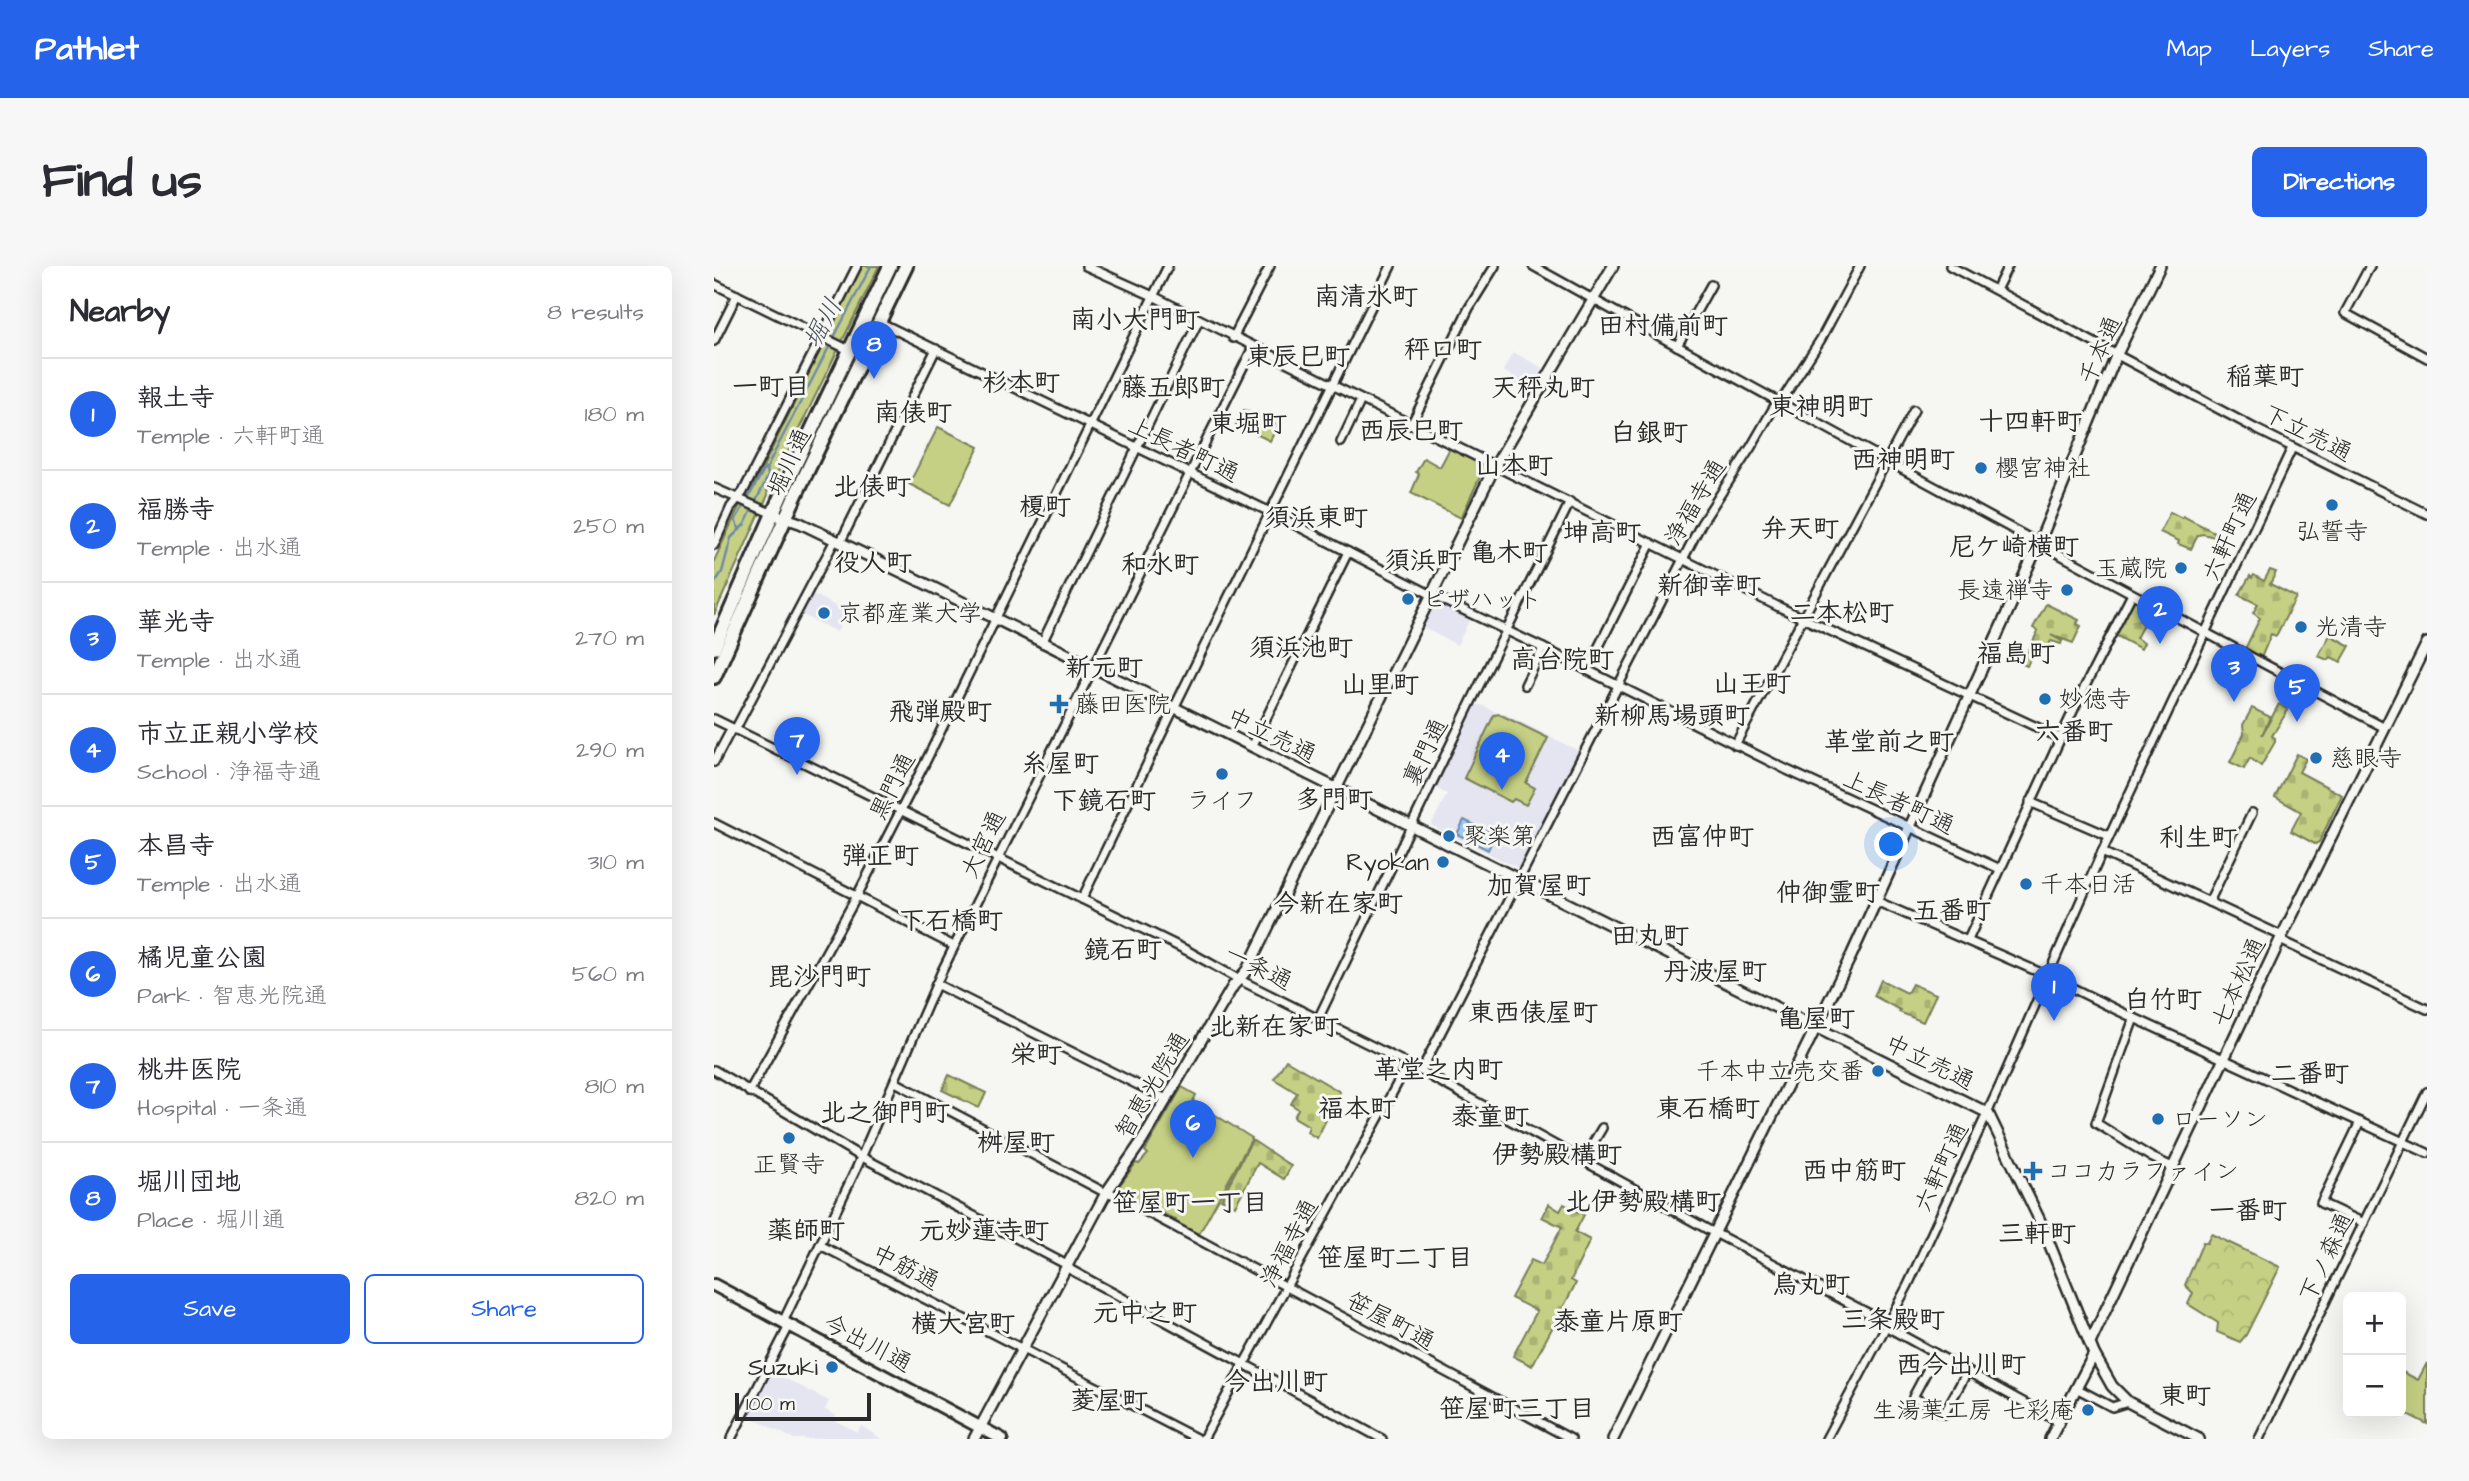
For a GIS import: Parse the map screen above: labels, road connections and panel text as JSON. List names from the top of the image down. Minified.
{"streets":{"main road":["堀川通","今出川通"],"street":["千本通","下立売通","上長者町通","浄福寺通","六軒町通","中立売通","裏門通","黒門通","大宮通","一条通","七本松通","智恵光院通","下ノ森通","中筋通","笹屋町通"]},"crossings":[["千本通","下立売通"],["千本通","上長者町通"],["千本通","中立売通"],["千本通","一条通"],["下立売通","六軒町通"],["上長者町通","堀川通"],["上長者町通","浄福寺通"],["上長者町通","裏門通"],["上長者町通","黒門通"],["上長者町通","大宮通"],["上長者町通","智恵光院通"],["堀川通","中立売通"],["浄福寺通","中立売通"],["浄福寺通","一条通"],["浄福寺通","中筋通"],["浄福寺通","笹屋町通"],["六軒町通","中立売通"],["六軒町通","一条通"],["中立売通","裏門通"],["中立売通","黒門通"],["中立売通","大宮通"],["中立売通","七本松通"],["中立売通","智恵光院通"],["裏門通","一条通"],["黒門通","一条通"],["大宮通","一条通"],["大宮通","中筋通"],["大宮通","笹屋町通"],["大宮通","今出川通"],["一条通","智恵光院通"],["智恵光院通","中筋通"],["智恵光院通","笹屋町通"],["智恵光院通","今出川通"]],"districts":["南清水町","南小大門町","田村備前町","秤口町","東辰巳町","稲葉町","杉本町","一町目","藤五郎町","天秤丸町","東神明町","南俵町","十四軒町","東堀町","西辰巳町","白銀町","西神明町","山本町","北俵町","榎町","須浜東町","弁天町","坤高町","尼ケ崎横町","亀木町","須浜町","役人町","和水町","新御幸町","二本松町","須浜池町","福島町","高台院町","新元町","山王町","山里町","飛弾殿町","新柳馬場頭町","六番町","革堂前之町","糸屋町","多門町","下鏡石町","西富仲町","利生町","弾正町","加賀屋町","仲御霊町","今新在家町","五番町","下石橋町","田丸町","鏡石町","丹波屋町","毘沙門町","白竹町","東西俵屋町","亀屋町","北新在家町","栄町","革堂之内町","二番町","福本町","東石橋町","北之御門町","泰童町","桝屋町","伊勢殿構町","西中筋町","北伊勢殿構町","笹屋町一丁目","一番町","薬師町","元妙蓮寺町","三軒町","笹屋町二丁目","烏丸町","元中之町","三条殿町","泰童片原町","横大宮町","西今出川町","今出川町","東町","菱屋町","笹屋町三丁目"],"water":["堀川"],"places":{"other":["櫻宮神社","弘誓寺","玉蔵院","長遠禅寺","ピザハット","京都産業大学","光清寺","妙徳寺","慈眼寺","ライフ","聚楽第","Ryokan","千本日活","千本中立売交番","ローソン","正賢寺","Suzuki","生湯葉工房 七彩庵"],"health":["藤田医院","ココカラファイン"]},"scale_bar":"100 m","page":{"header":"Pathlet","nav":["Map","Layers","Share"],"buttons":["Directions",["Save","Share"]],"title":"Find us","heading":["Nearby","8 results"],"pins":["8","2","3","5","7","4","1","6"],"list":[{"mark":"1","name":"報土寺","note":"Temple · 六軒町通","value":"180 m"},{"mark":"2","name":"福勝寺","note":"Temple · 出水通","value":"250 m"},{"mark":"3","name":"華光寺","note":"Temple · 出水通","value":"270 m"},{"mark":"4","name":"市立正親小学校","note":"School · 浄福寺通","value":"290 m"},{"mark":"5","name":"本昌寺","note":"Temple · 出水通","value":"310 m"},{"mark":"6","name":"橘児童公園","note":"Park · 智恵光院通","value":"560 m"},{"mark":"7","name":"桃井医院","note":"Hospital · 一条通","value":"810 m"},{"mark":"8","name":"堀川団地","note":"Place · 堀川通","value":"820 m"}],"map_buttons":["+","−"],"scale":"100 m"}}
